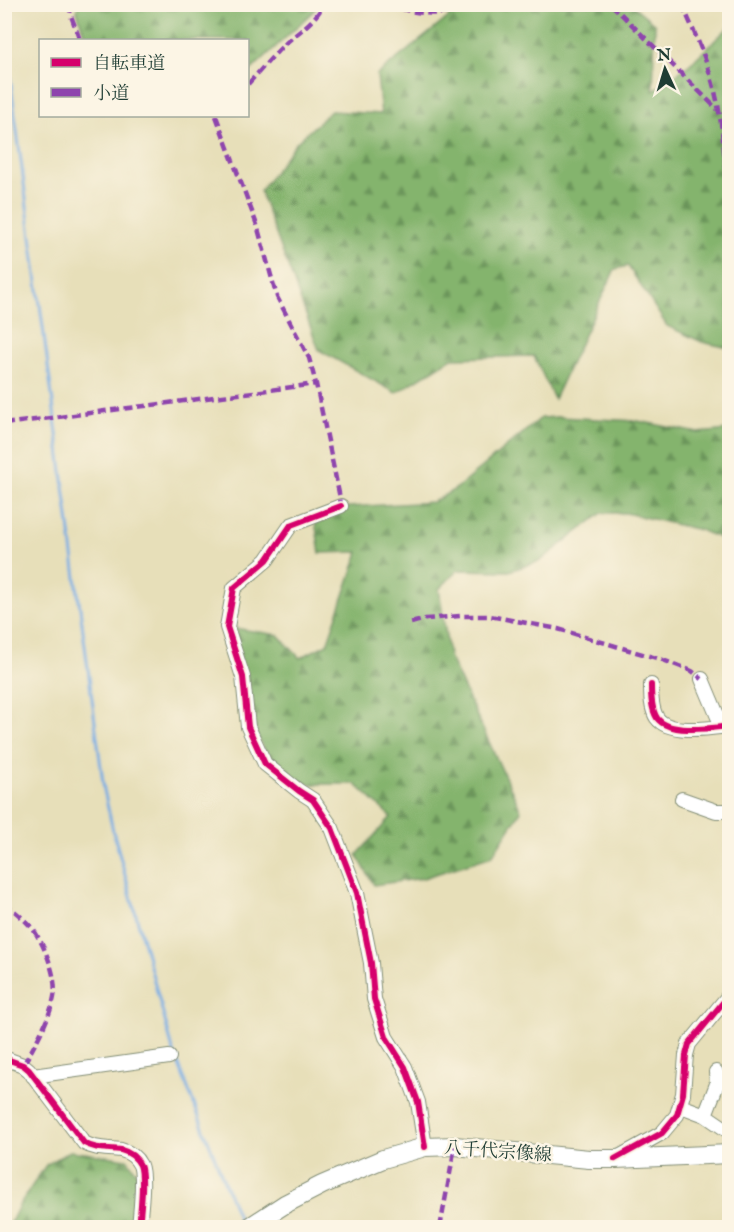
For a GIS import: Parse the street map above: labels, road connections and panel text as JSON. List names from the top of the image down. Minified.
{"streets":{"main road":["八千代宗像線"]},"legend":["自転車道","小道"],"north":"top"}
